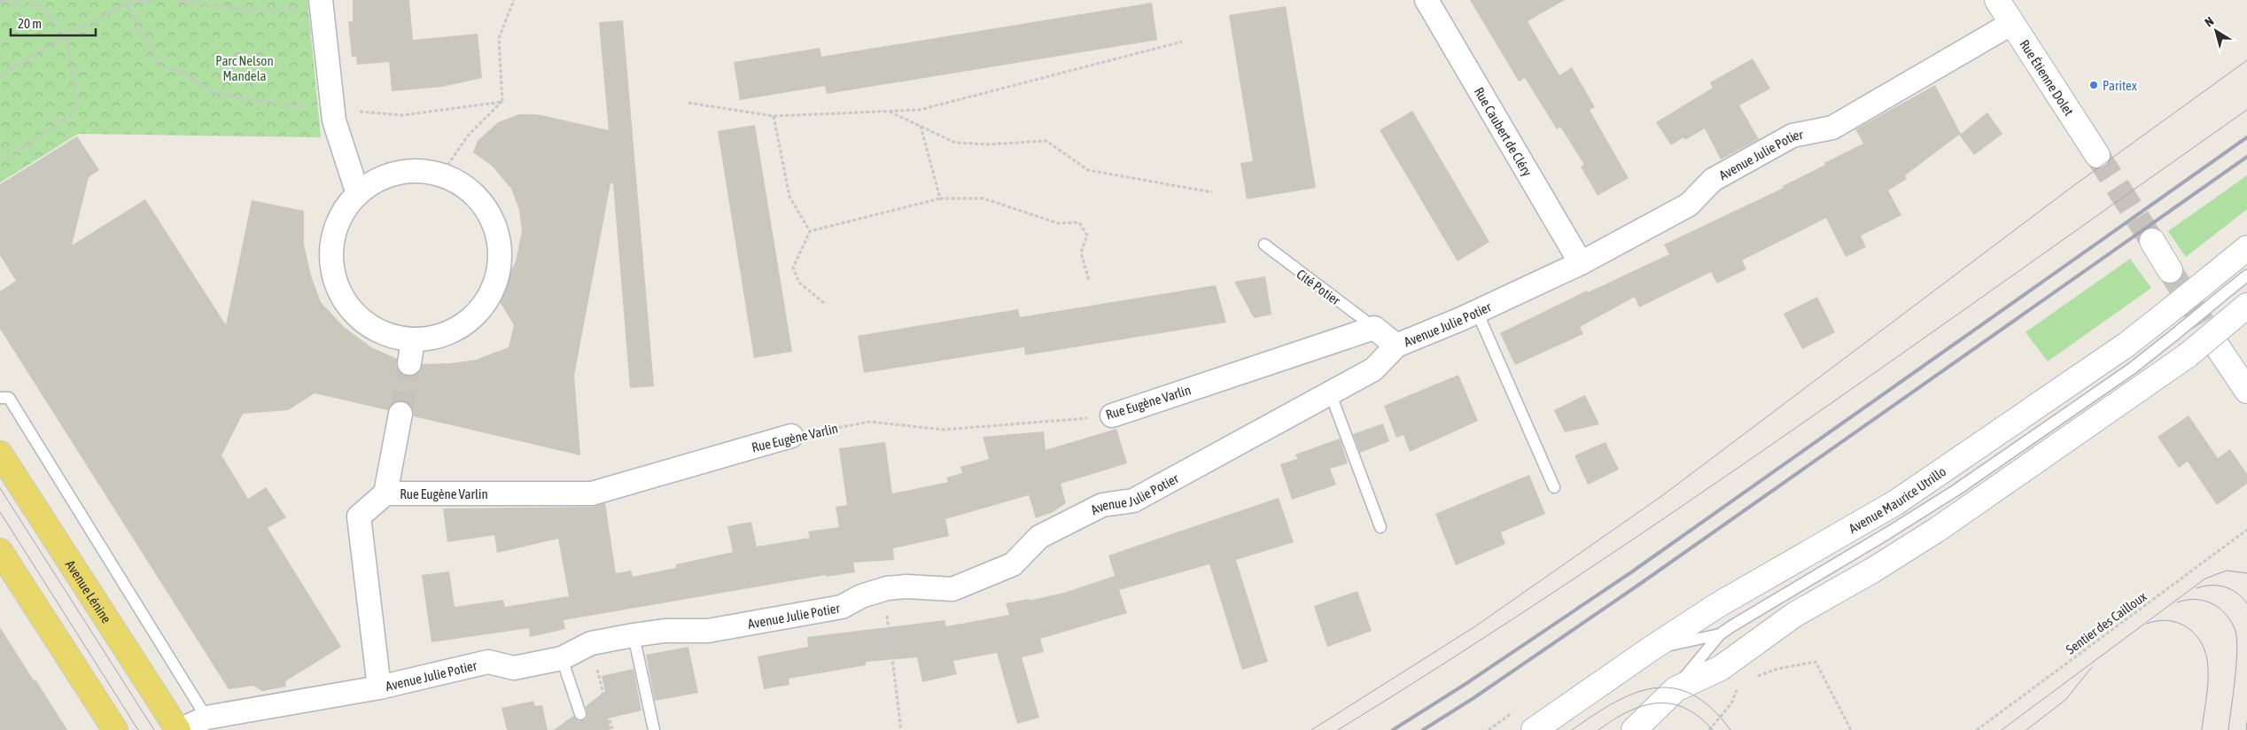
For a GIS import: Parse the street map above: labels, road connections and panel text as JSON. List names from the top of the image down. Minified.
{"streets":{"main road":["Avenue Lénine"],"street":["Rue Étienne Dolet","Rue Caubert de Cléry","Avenue Julie Potier","Rue Eugène Varlin","Avenue Maurice Utrillo"],"lane":["Cité Potier"],"path":["Sentier des Cailloux"]},"crossings":[["Rue Étienne Dolet","Avenue Julie Potier"],["Rue Caubert de Cléry","Avenue Julie Potier"],["Avenue Julie Potier","Rue Eugène Varlin"],["Avenue Julie Potier","Avenue Lénine"],["Cité Potier","Rue Eugène Varlin"]],"parks":["Parc Nelson Mandela"],"places":["Paritex"],"scale_bar":"20 m","north":"top left"}
